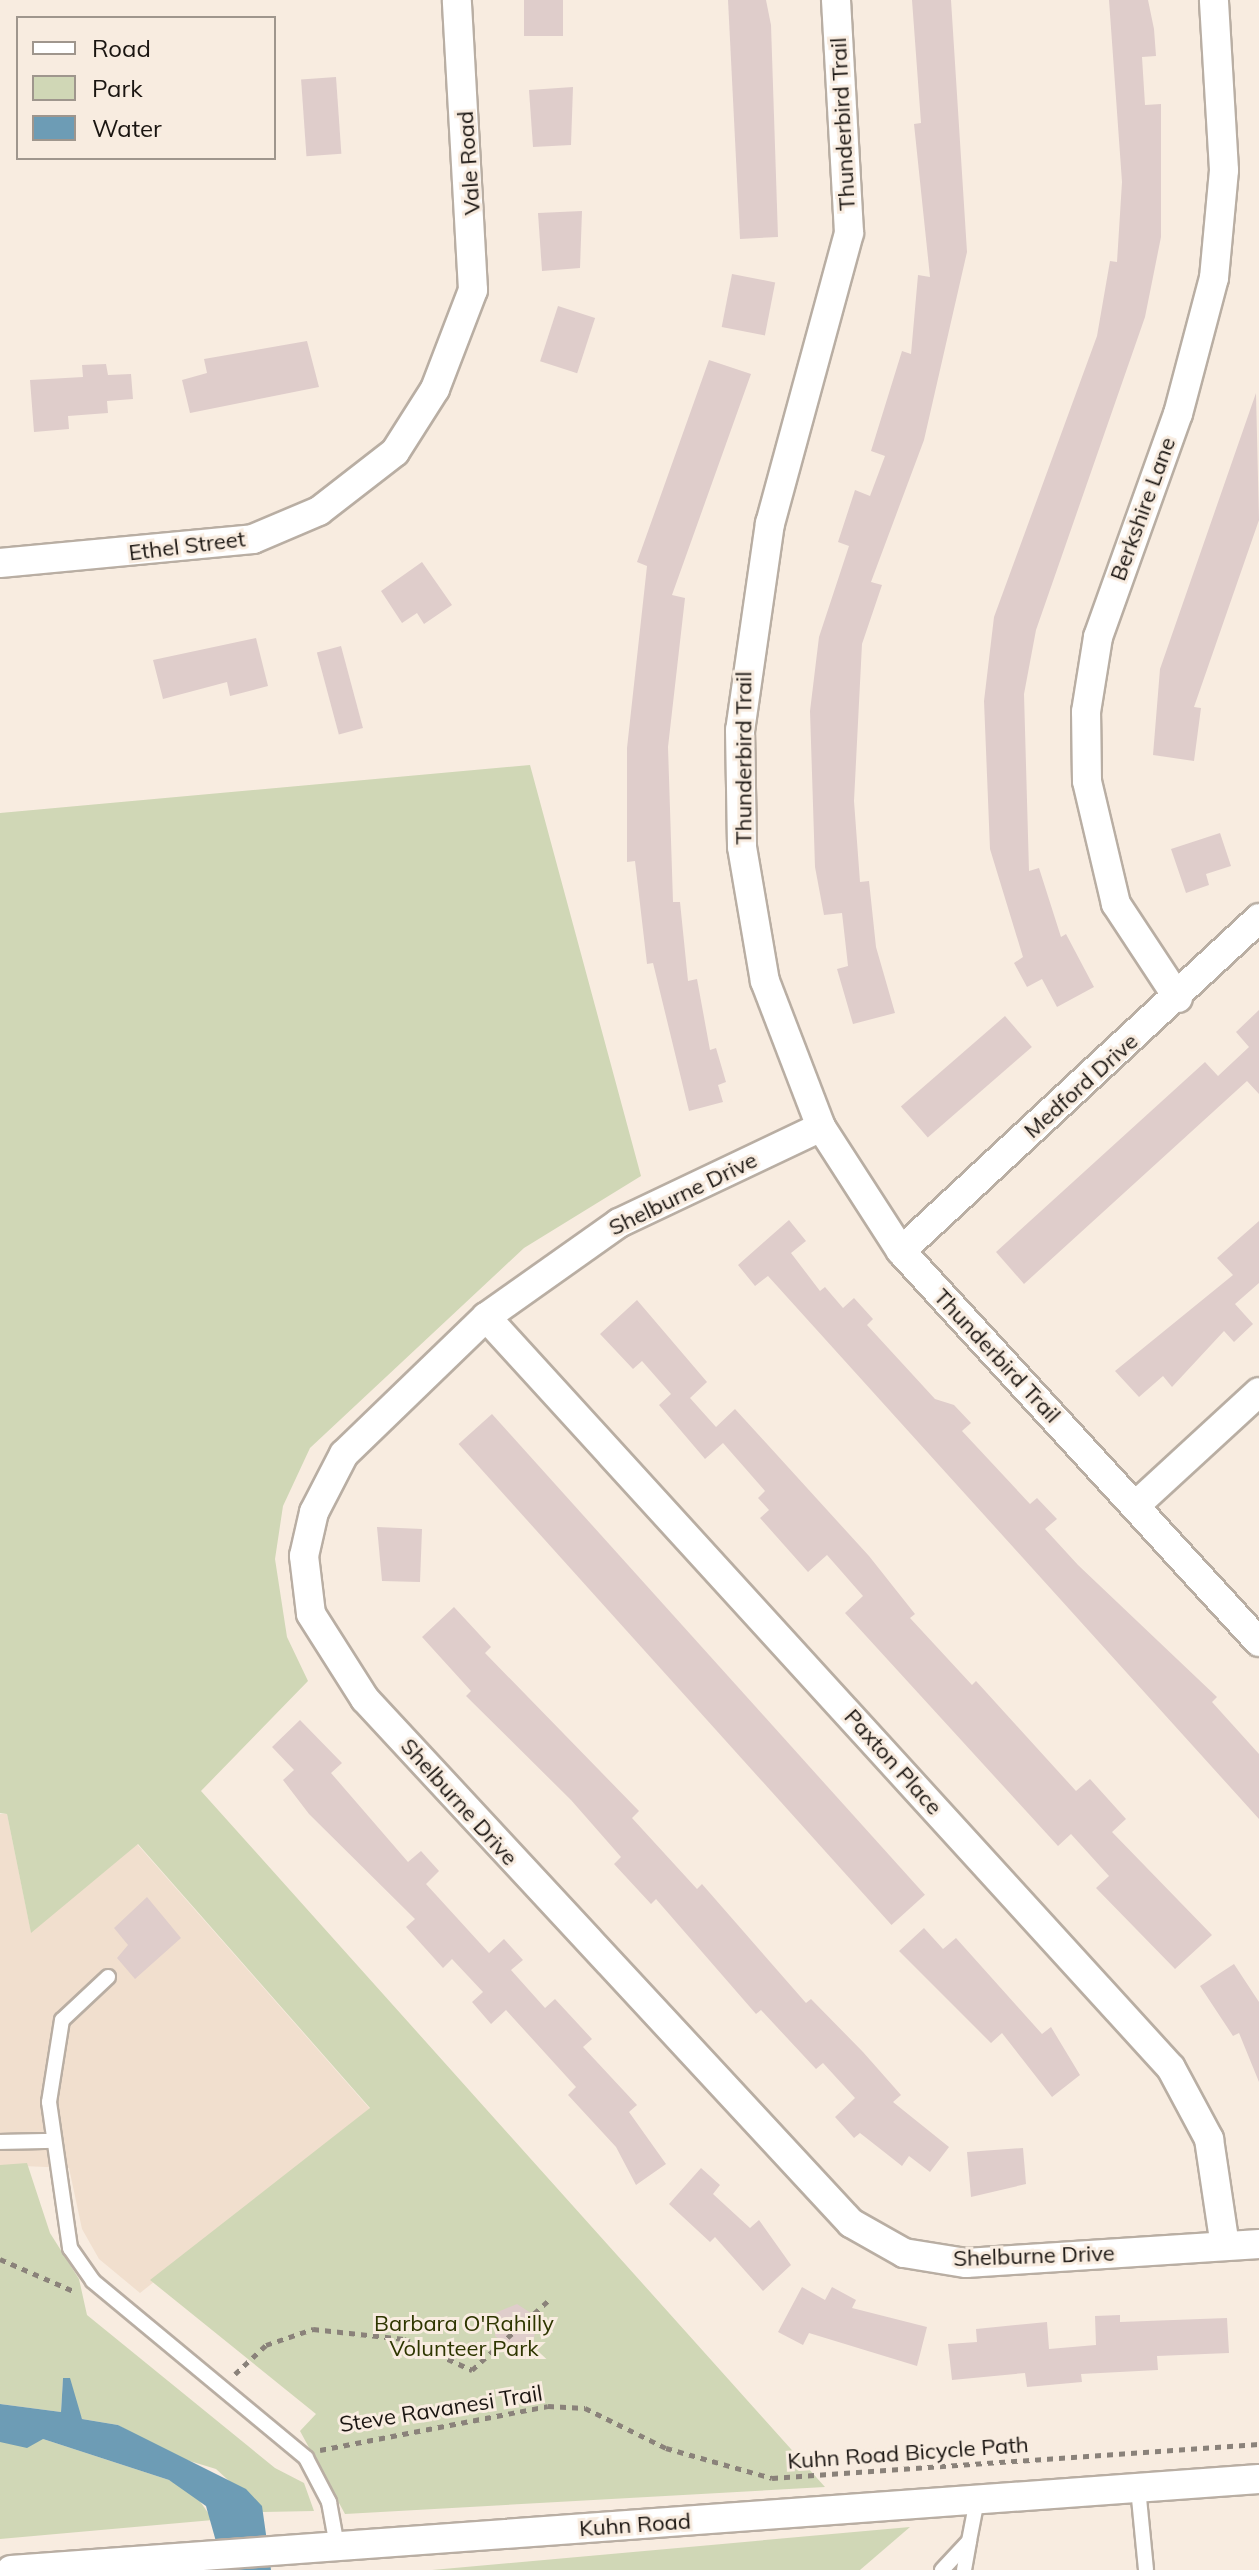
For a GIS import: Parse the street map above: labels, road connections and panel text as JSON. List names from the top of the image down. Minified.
{"streets":{"street":["Thunderbird Trail","Vale Road","Berkshire Lane","Ethel Street","Medford Drive","Shelburne Drive","Paxton Place","Kuhn Road"],"path":["Steve Ravanesi Trail","Kuhn Road Bicycle Path"]},"crossings":[["Thunderbird Trail","Medford Drive"],["Thunderbird Trail","Shelburne Drive"],["Vale Road","Ethel Street"],["Berkshire Lane","Medford Drive"],["Shelburne Drive","Paxton Place"],["Steve Ravanesi Trail","Kuhn Road Bicycle Path"]],"parks":["Barbara O'Rahilly Volunteer Park"],"legend":["Road","Park","Water"]}
